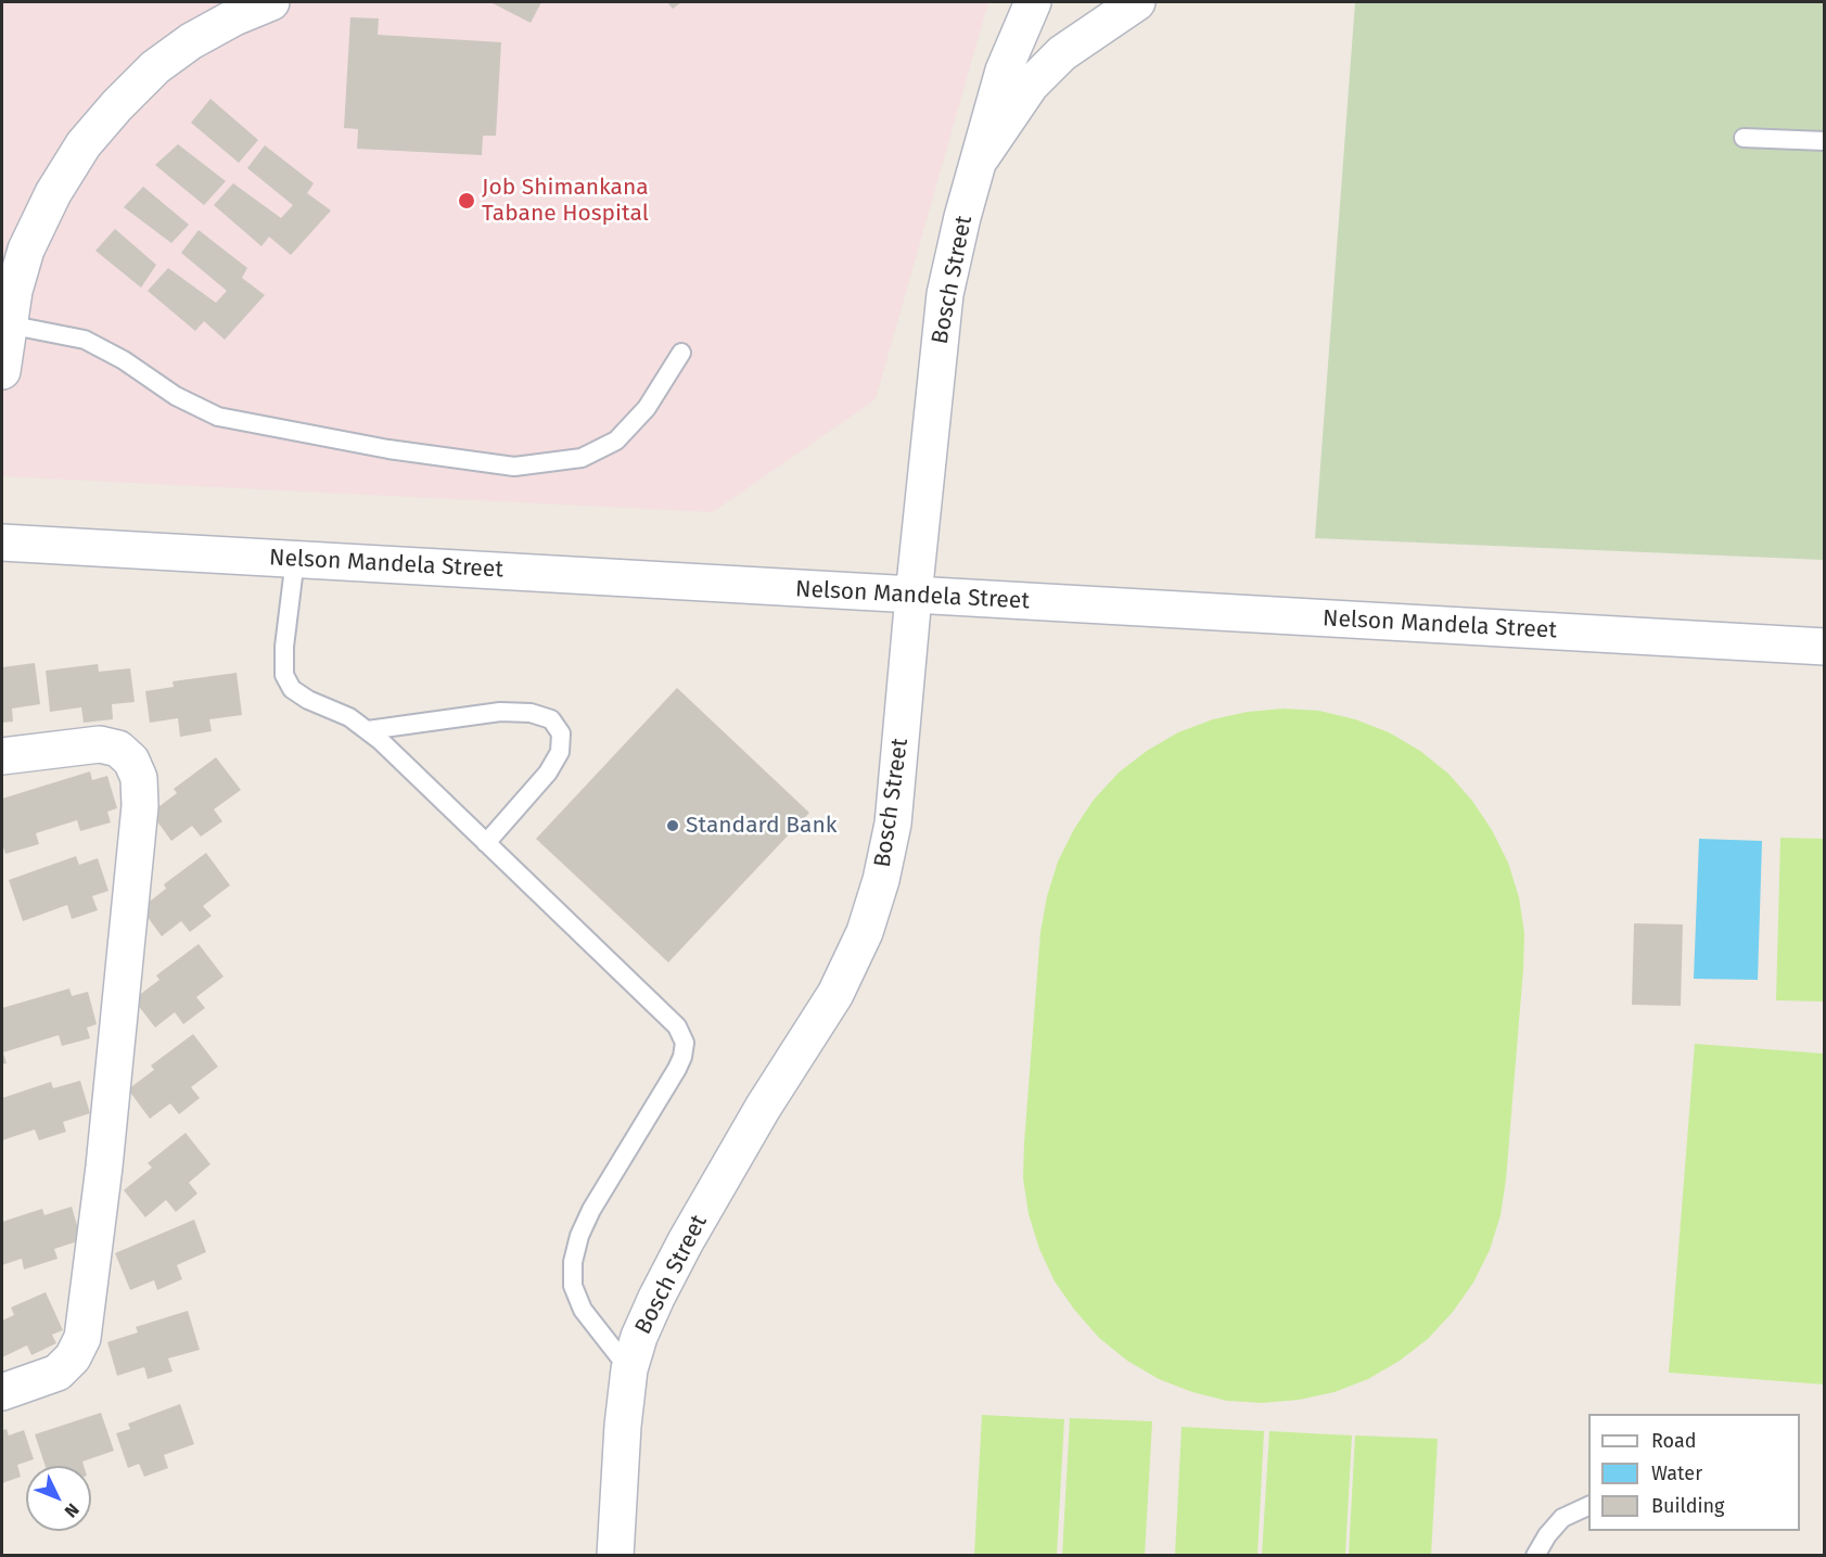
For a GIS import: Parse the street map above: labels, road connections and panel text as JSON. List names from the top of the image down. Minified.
{"streets":{"street":["Bosch Street","Nelson Mandela Street"]},"crossings":[["Bosch Street","Nelson Mandela Street"]],"places":["Job Shimankana Tabane Hospital","Standard Bank"],"legend":["Road","Water","Building"],"north":"bottom right"}
